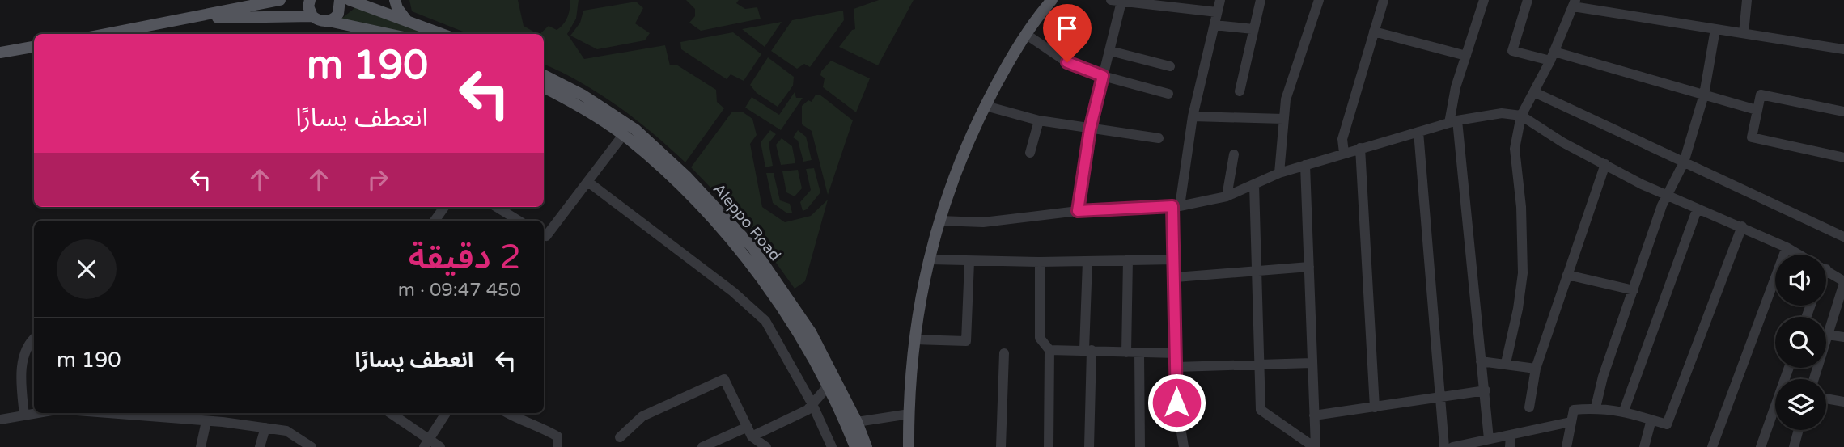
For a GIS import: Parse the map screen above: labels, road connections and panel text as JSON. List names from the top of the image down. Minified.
{"streets":{"main road":["Aleppo Road"]},"page":{"turn":["190 m","انعطف يسارًا"],"heading":["2 دقيقة","450 m · 09:47"],"list":[{"name":"انعطف يسارًا","value":"190 m"}]}}
